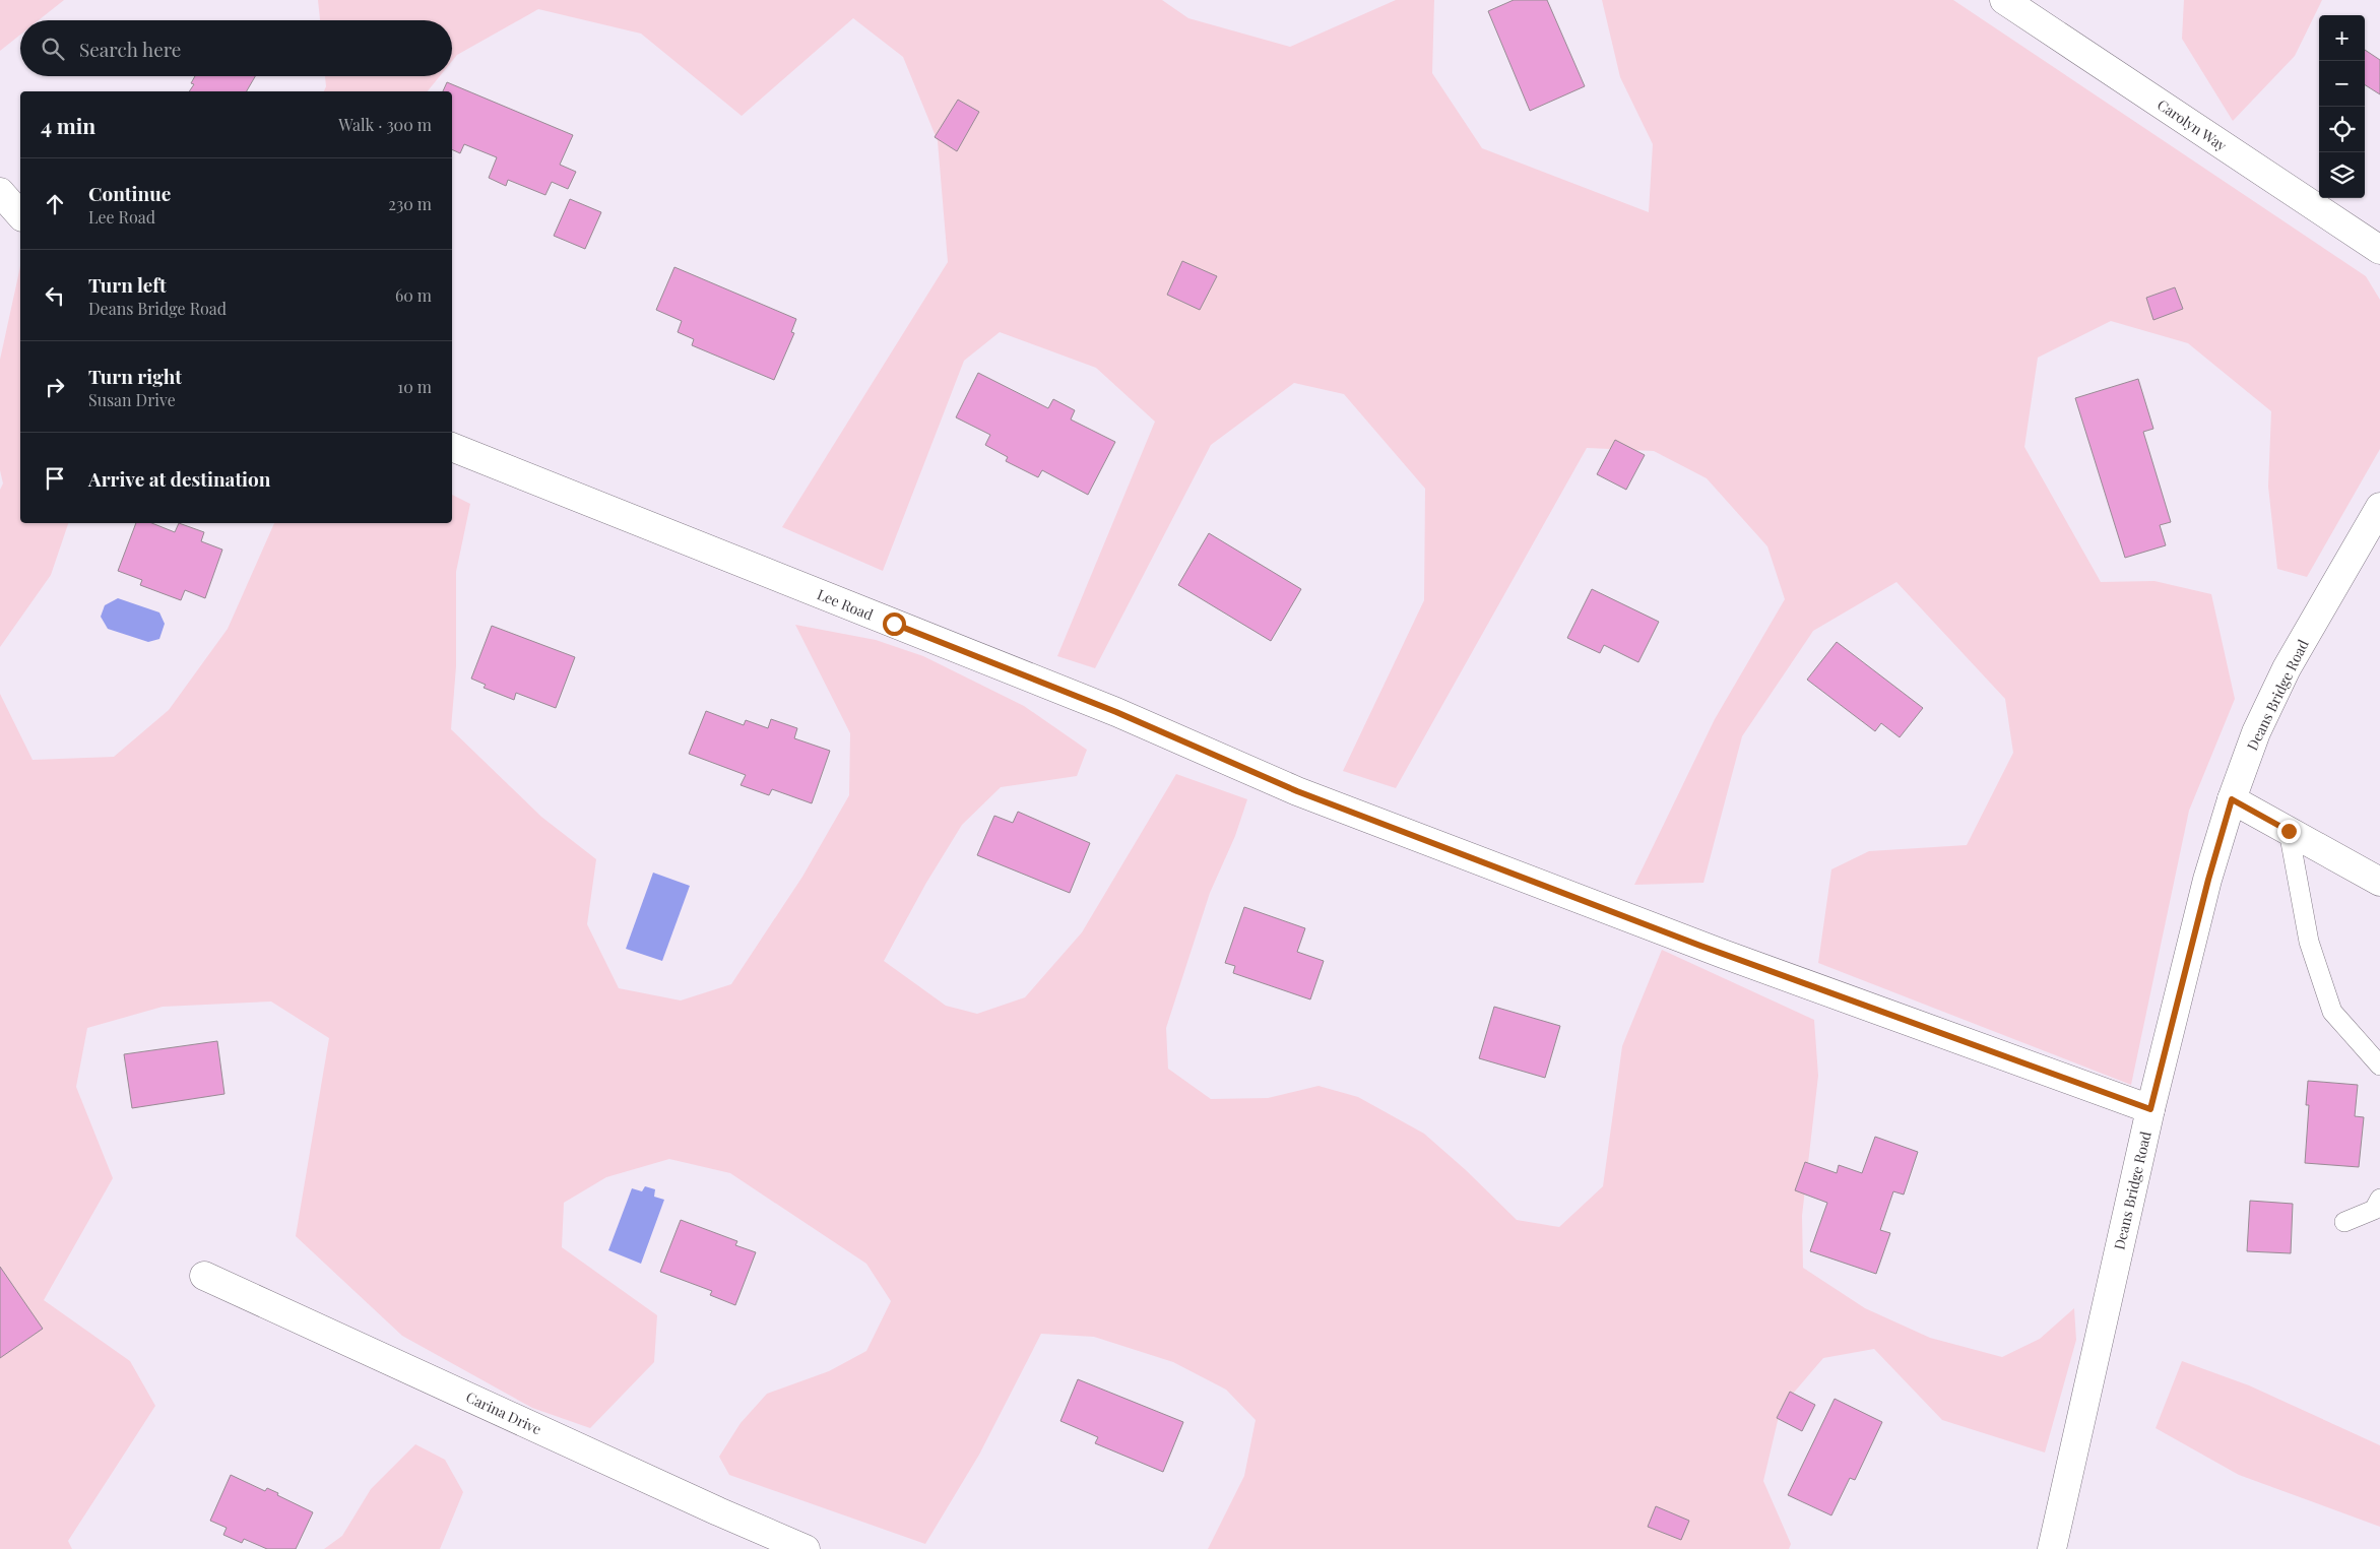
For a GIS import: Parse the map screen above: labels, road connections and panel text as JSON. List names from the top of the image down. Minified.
{"streets":{"street":["Carolyn Way","Lee Road","Deans Bridge Road","Carina Drive"]},"crossings":[["Lee Road","Deans Bridge Road"]],"page":{"map_buttons":["+","−"],"search":"Search here","heading":["4 min","Walk · 300 m"],"list":[["Continue","Lee Road","230 m"],["Turn left","Deans Bridge Road","60 m"],["Turn right","Susan Drive","10 m"],"Arrive at destination"]}}
